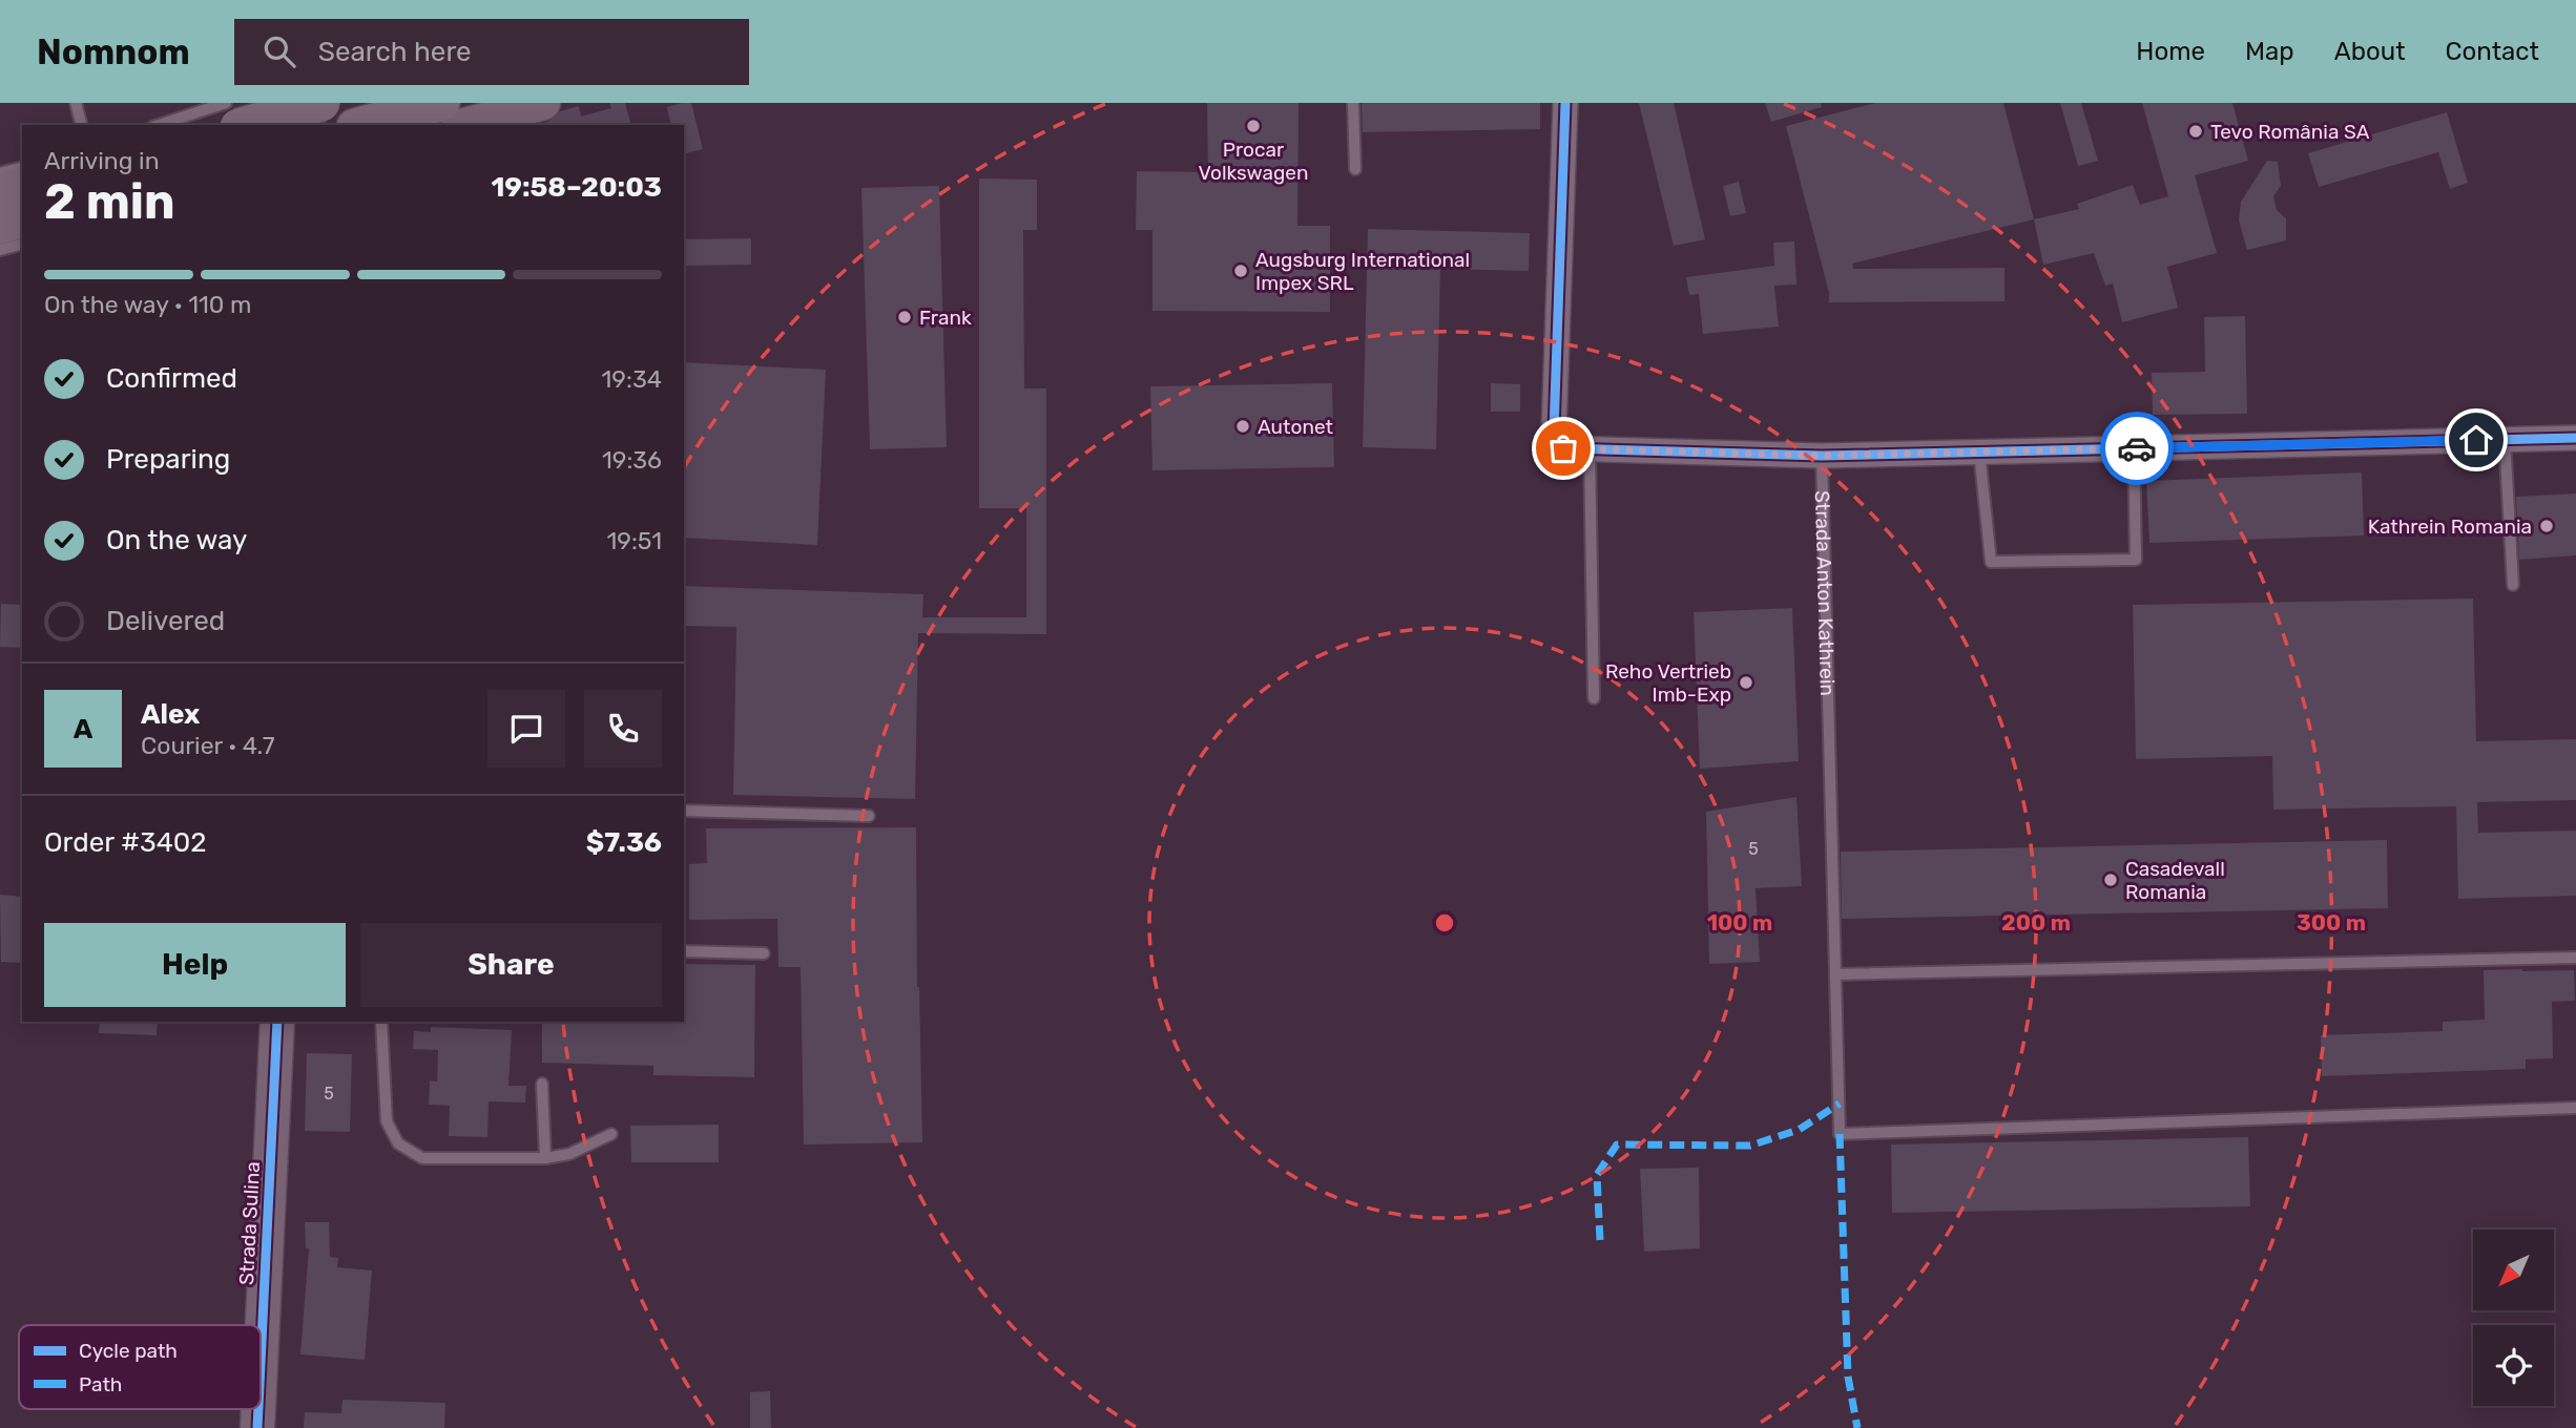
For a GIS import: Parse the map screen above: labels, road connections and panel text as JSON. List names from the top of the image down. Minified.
{"streets":{"street":["Strada Sulina"],"lane":["Strada Anton Kathrein"]},"places":["Procar Volkswagen","Tevo România SA","Augsburg International Impex SRL","Frank","Autonet","Kathrein Romania","Reho Vertrieb Imb-Exp","Casadevall Romania"],"house_numbers":["5","5"],"legend":["Cycle path","Path"],"north":"bottom left","page":{"header":"Nomnom","search":"Search here","nav":["Home","Map","About","Contact"],"heading":["2 min","Arriving in","19:58–20:03"],"panel":["Alex","Courier · 4.7","Order #3402","$7.36"],"bar":"On the way · 110 m","list":[["Confirmed","19:34"],["Preparing","19:36"],["On the way","19:51"],"Delivered"],"round":"A","buttons":["Help","Share"]},"rings":["100 m","200 m","300 m"]}
